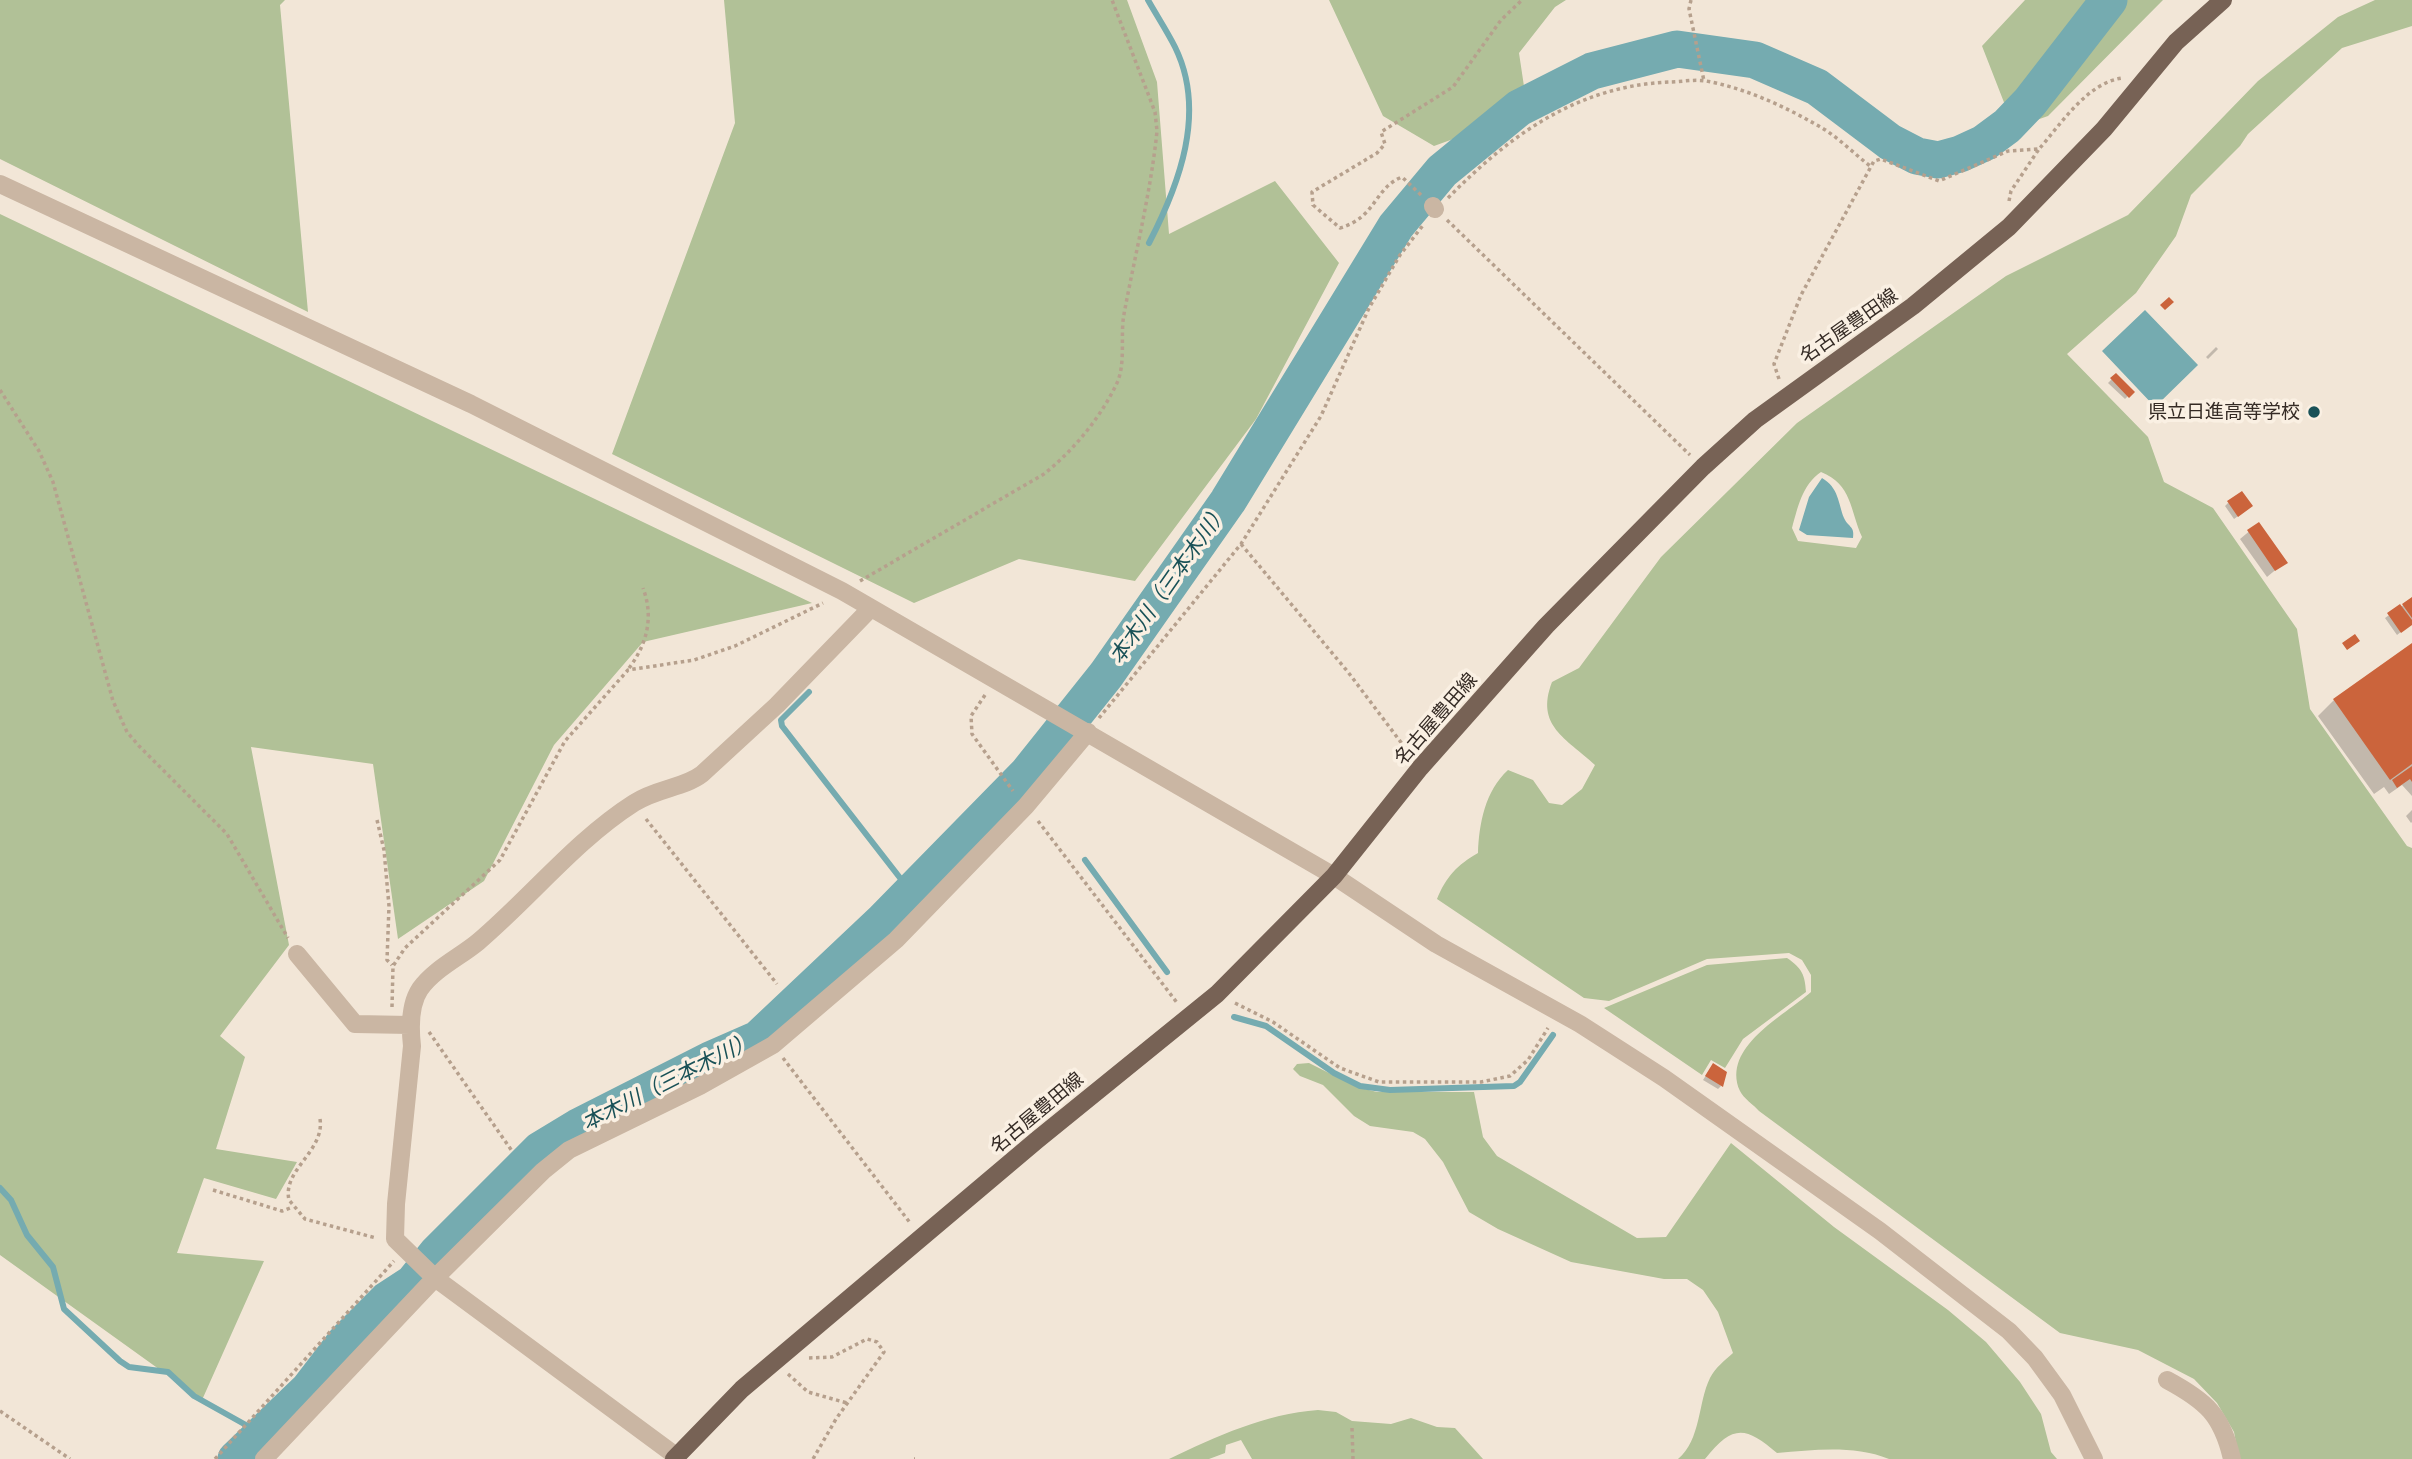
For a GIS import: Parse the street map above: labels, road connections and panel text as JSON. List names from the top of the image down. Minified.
{"streets":{"main road":["名古屋豊田線"]},"water":["本木川（三本木川）"],"places":["県立日進高等学校"]}
